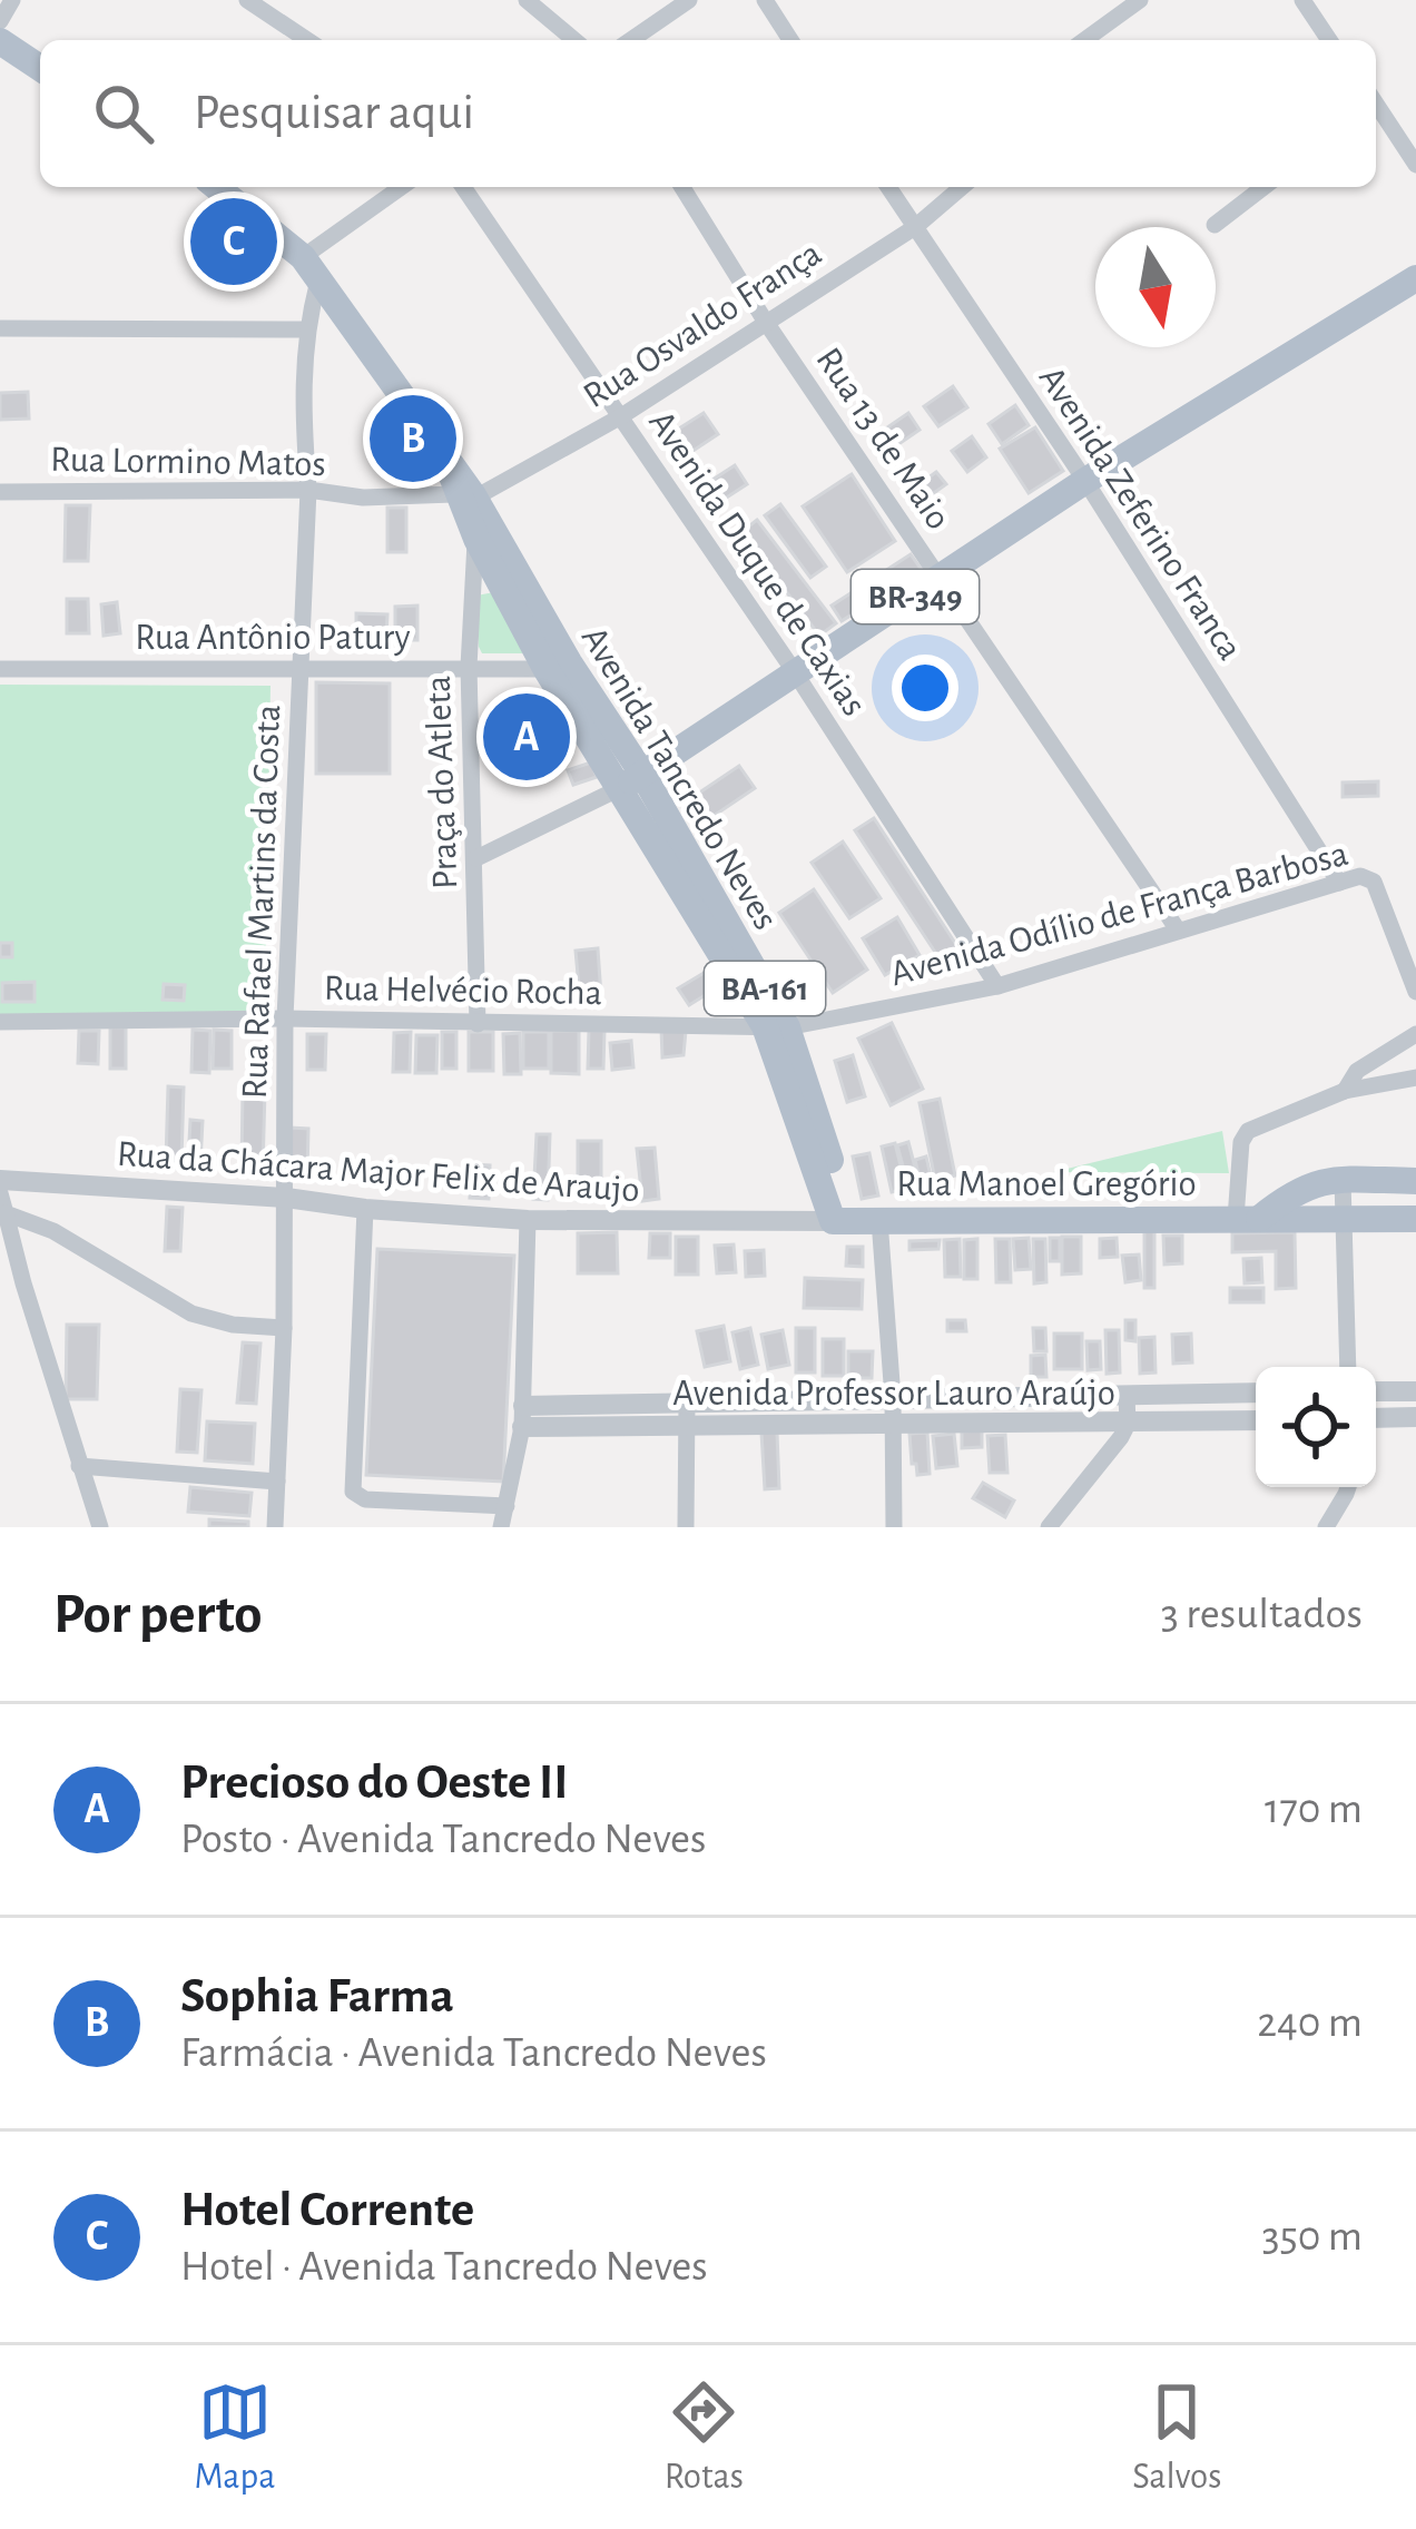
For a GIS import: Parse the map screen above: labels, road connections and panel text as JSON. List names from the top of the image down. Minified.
{"streets":{"main road":["BR-349","Avenida Tancredo Neves","BA-161","Rua Manoel Gregório"],"street":["Rua Osvaldo França","Rua 13 de Maio","Rua Lormino Matos","Avenida Zeferino Franca","Avenida Duque de Caxias","Rua Antônio Patury","Praça do Atleta","Rua Rafael Martins da Costa","Avenida Odílio de França Barbosa","Rua Helvécio Rocha","Rua da Chácara Major Felix de Araujo","Avenida Professor Lauro Araújo"]},"crossings":[["Rua Osvaldo França","Rua 13 de Maio"],["Rua Osvaldo França","Rua Lormino Matos"],["Rua Osvaldo França","Avenida Zeferino Franca"],["Rua Osvaldo França","Avenida Duque de Caxias"],["Rua Osvaldo França","Avenida Tancredo Neves"],["Rua 13 de Maio","BR-349"],["Rua 13 de Maio","Avenida Odílio de França Barbosa"],["Rua Lormino Matos","Avenida Tancredo Neves"],["Rua Lormino Matos","Rua Rafael Martins da Costa"],["Avenida Zeferino Franca","BR-349"],["Avenida Zeferino Franca","Avenida Odílio de França Barbosa"],["Avenida Duque de Caxias","BR-349"],["Avenida Duque de Caxias","Avenida Odílio de França Barbosa"],["BR-349","Avenida Tancredo Neves"],["Rua Antônio Patury","Avenida Tancredo Neves"],["Rua Antônio Patury","Praça do Atleta"],["Rua Antônio Patury","Rua Rafael Martins da Costa"],["Avenida Tancredo Neves","Praça do Atleta"],["Avenida Tancredo Neves","Rua Rafael Martins da Costa"],["Avenida Tancredo Neves","Avenida Odílio de França Barbosa"],["Avenida Tancredo Neves","Rua Helvécio Rocha"],["Avenida Tancredo Neves","Rua da Chácara Major Felix de Araujo"],["Avenida Tancredo Neves","Rua Manoel Gregório"],["Praça do Atleta","Rua Helvécio Rocha"],["Rua Rafael Martins da Costa","Rua Helvécio Rocha"],["Rua Rafael Martins da Costa","Rua da Chácara Major Felix de Araujo"],["Avenida Odílio de França Barbosa","Rua Helvécio Rocha"],["Rua da Chácara Major Felix de Araujo","Rua Manoel Gregório"]],"north":"bottom","page":{"search":"Pesquisar aqui","pins":["C","B","A"],"heading":["Por perto","3 resultados"],"list":[{"mark":"A","name":"Precioso do Oeste II","note":"Posto · Avenida Tancredo Neves","value":"170 m"},{"mark":"B","name":"Sophia Farma","note":"Farmácia · Avenida Tancredo Neves","value":"240 m"},{"mark":"C","name":"Hotel Corrente","note":"Hotel · Avenida Tancredo Neves","value":"350 m"}],"nav":["Mapa","Rotas","Salvos"]}}
